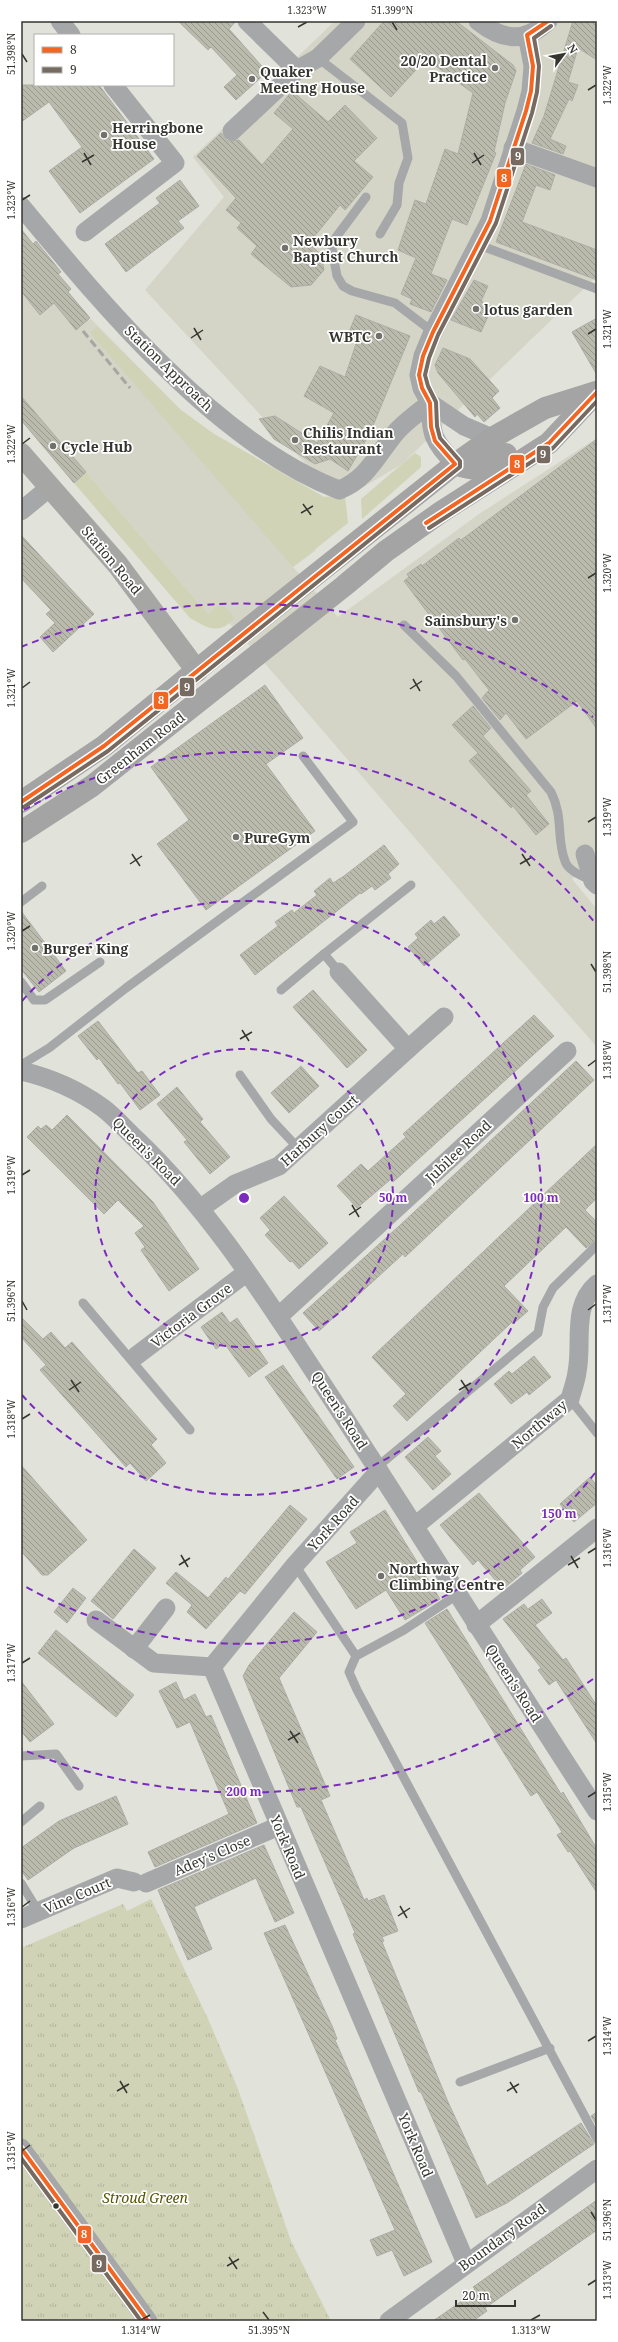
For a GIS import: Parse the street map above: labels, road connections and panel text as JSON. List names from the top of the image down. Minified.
{"streets":{"highway":["Greenham Road"],"street":["Station Approach","Station Road","Harbury Court","Queen's Road","Jubilee Road","Victoria Grove","Northway","York Road","Adey's Close","Vine Court","Boundary Road"]},"crossings":[["Station Road","Greenham Road"],["Harbury Court","Queen's Road"],["Queen's Road","Jubilee Road"],["Queen's Road","Victoria Grove"],["Queen's Road","Northway"],["Queen's Road","York Road"],["York Road","Adey's Close"],["York Road","Boundary Road"],["Adey's Close","Vine Court"]],"parks":["Stroud Green"],"places":["20/20 Dental Practice","Quaker Meeting House","Herringbone House","Newbury Baptist Church","lotus garden","WBTC","Chilis Indian Restaurant","Cycle Hub","Sainsbury's","PureGym","Burger King","Northway Climbing Centre"],"lines":["transit line 8","transit line 9"],"legend":["8","9"],"scale_bar":"20 m","north":"top right","coordinates":["1.323°W","51.399°N","51.398°N","1.322°W","1.321°W","1.320°W","1.319°W","1.318°W","51.396°N","1.317°W","1.316°W","1.315°W","1.314°W","1.313°W","51.395°N"],"rings":["50 m","100 m","150 m","200 m"]}
